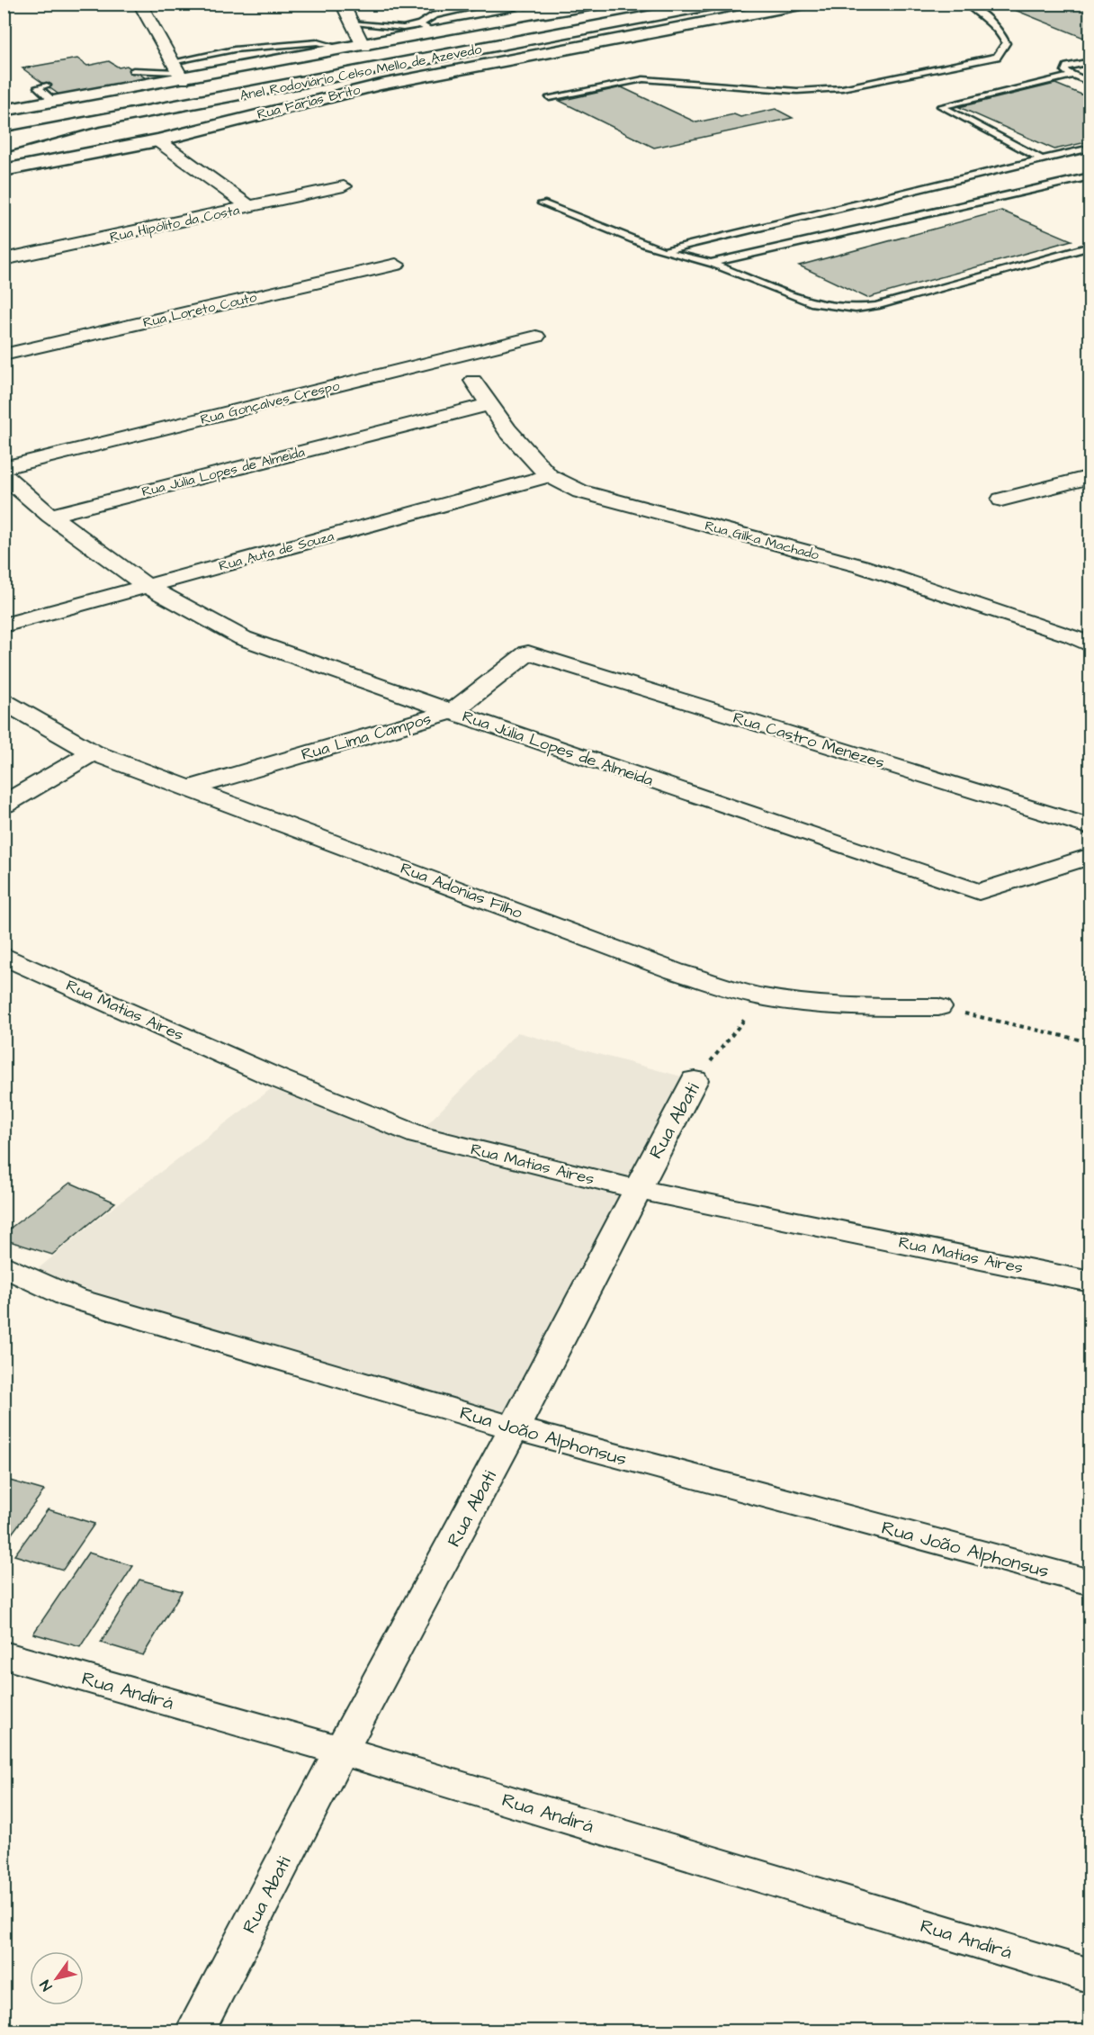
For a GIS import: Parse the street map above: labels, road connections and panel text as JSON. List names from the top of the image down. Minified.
{"streets":{"main road":["Anel Rodoviário Celso Mello de Azevedo","Rua Farias Brito"],"street":["Rua Hipólito da Costa","Rua Loreto Couto","Rua Gonçalves Crespo","Rua Júlia Lopes de Almeida","Rua Gilka Machado","Rua Auta de Souza","Rua Lima Campos","Rua Castro Menezes","Rua Adonias Filho","Rua Matias Aires","Rua Abati","Rua João Alphonsus","Rua Andirá"]},"crossings":[["Rua Júlia Lopes de Almeida","Rua Gilka Machado"],["Rua Júlia Lopes de Almeida","Rua Auta de Souza"],["Rua Júlia Lopes de Almeida","Rua Lima Campos"],["Rua Gilka Machado","Rua Auta de Souza"],["Rua Lima Campos","Rua Castro Menezes"],["Rua Lima Campos","Rua Adonias Filho"],["Rua Adonias Filho","Rua Abati"],["Rua Matias Aires","Rua Abati"],["Rua Abati","Rua João Alphonsus"],["Rua Abati","Rua Andirá"]],"north":"bottom left"}
